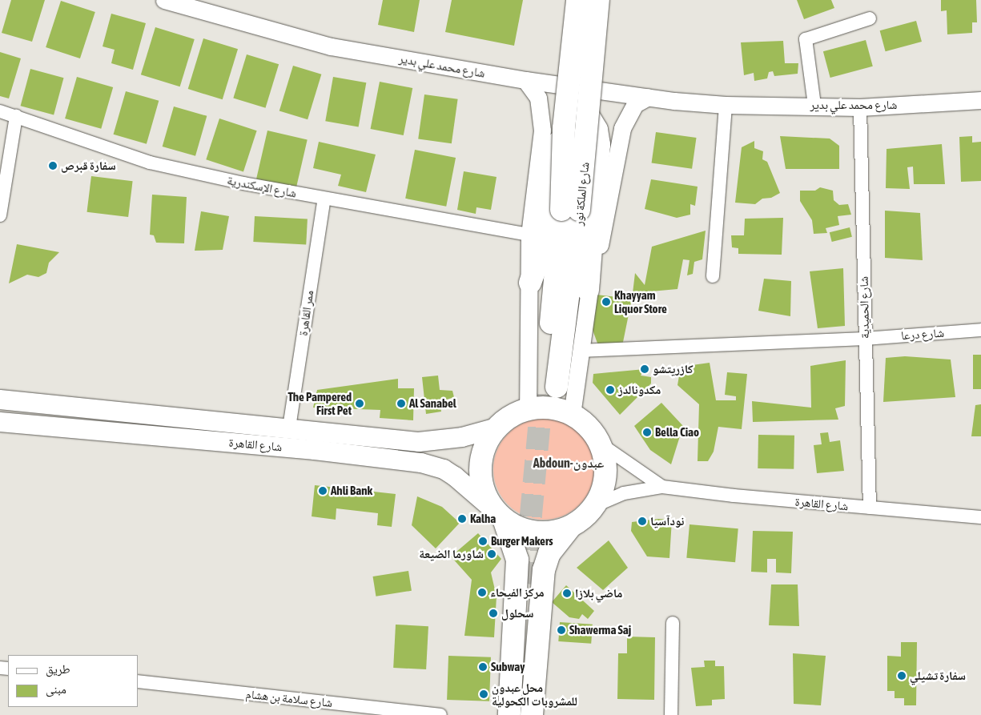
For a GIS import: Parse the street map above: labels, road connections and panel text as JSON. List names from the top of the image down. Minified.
{"streets":{"highway":["شارع الملكة نور"],"main road":["شارع القاهرة"],"street":["شارع محمد علي بدير","شارع الإسكندرية","شارع الحميدية","ممر القاهرة","شارع درعا","شارع سلامة بن هشام"]},"crossings":[["شارع محمد علي بدير","شارع الملكة نور"],["شارع محمد علي بدير","شارع الحميدية"],["شارع الإسكندرية","ممر القاهرة"],["شارع الملكة نور","شارع درعا"],["شارع الملكة نور","شارع القاهرة"],["شارع الحميدية","شارع درعا"],["شارع الحميدية","شارع القاهرة"],["ممر القاهرة","شارع القاهرة"]],"districts":["Abdoun-عبدون"],"places":["سفارة قبرص","Khayyam Liquor Store","كازريتشو","مكدونالدز","The Pampered First Pet","Al Sanabel","Bella Ciao","Ahli Bank","Kalha","نودآسيا","Burger Makers","شاورما الضيعة","مركز الفيحاء","ماضي بلازا","سحلول","Shawerma Saj","Subway","سفارة تشيلي","محل عبدون للمشروبات الكحولية"],"legend":["طريق","مبنى"]}
